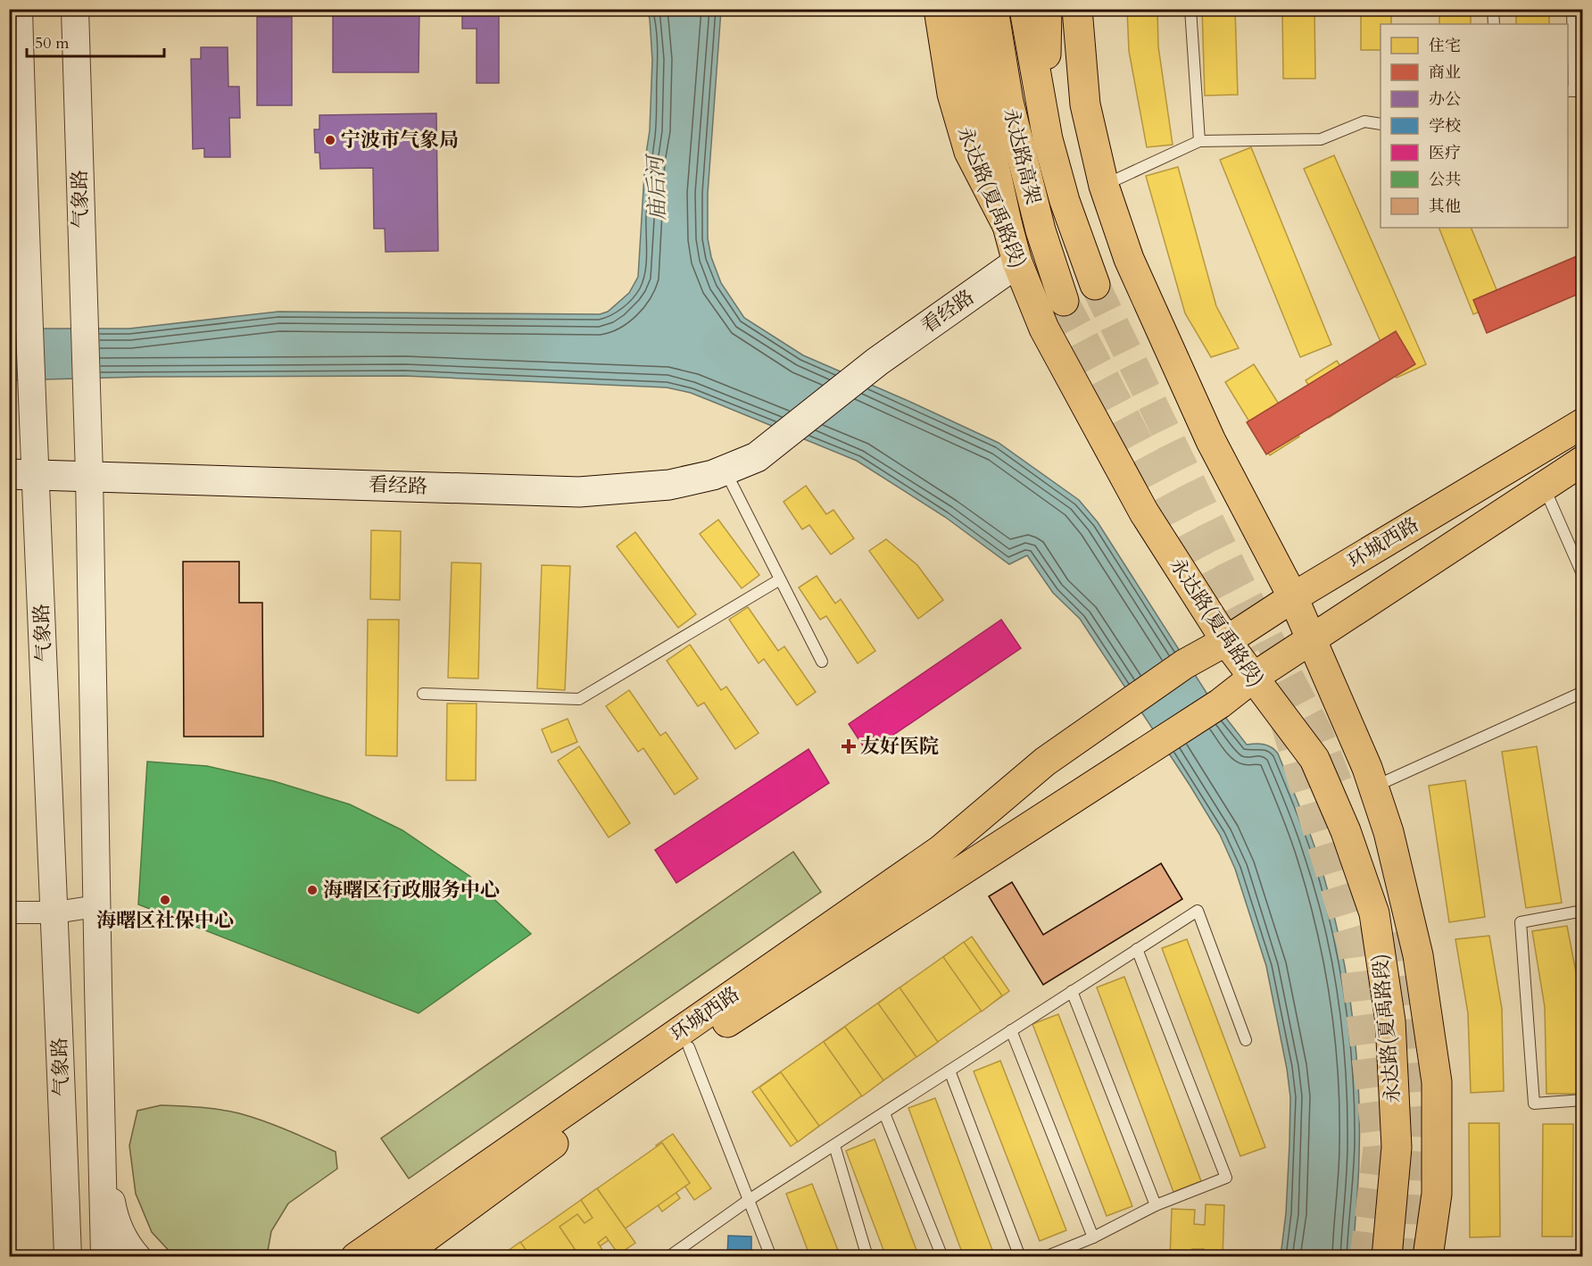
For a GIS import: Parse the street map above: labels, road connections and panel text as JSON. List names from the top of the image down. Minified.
{"streets":{"main road":["永达路高架","永达路(夏禹路段)","看经路","环城西路"],"street":["气象路"]},"crossings":[["永达路(夏禹路段)","看经路"],["永达路(夏禹路段)","环城西路"],["气象路","看经路"]],"water":["庙后河"],"places":{"other":["宁波市气象局","海曙区行政服务中心","海曙区社保中心"],"health":["友好医院"]},"legend":["住宅","商业","办公","学校","医疗","公共","其他"],"scale_bar":"50 m"}
